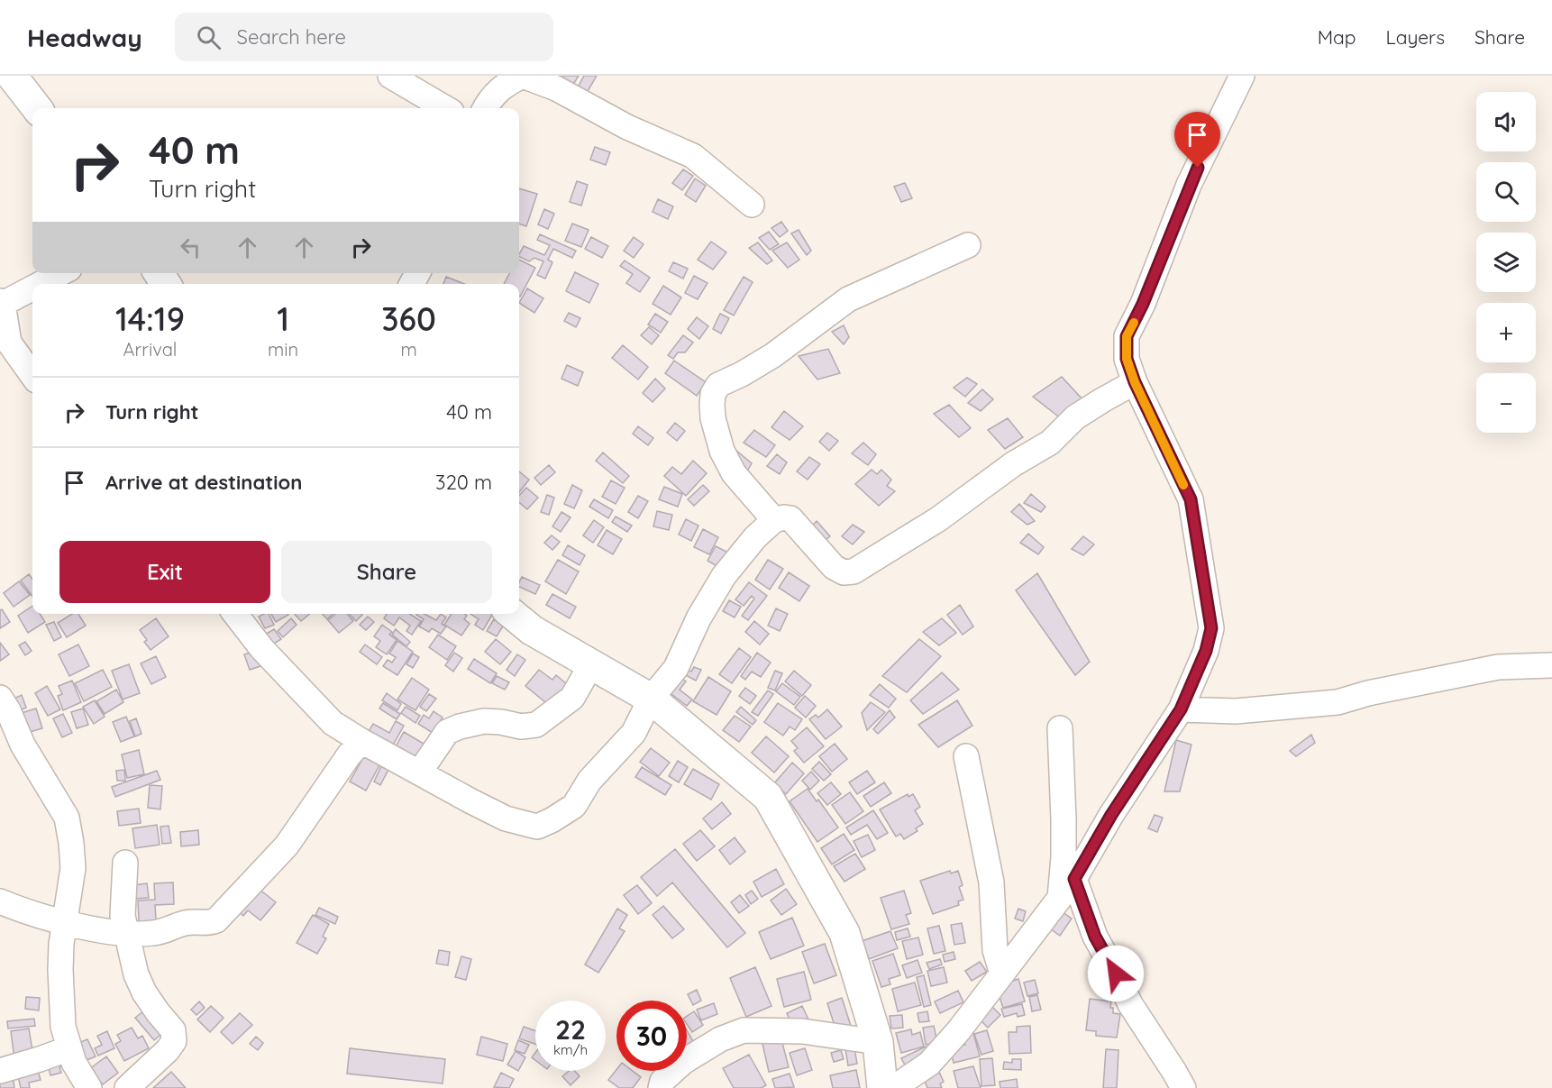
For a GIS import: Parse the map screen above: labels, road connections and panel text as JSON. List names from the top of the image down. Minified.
{"page":{"header":"Headway","search":"Search here","nav":["Map","Layers","Share"],"map_buttons":["+","−"],"turn":["40 m","Turn right"],"eta":["14:19","Arrival","1","min","360","m"],"list":[{"name":"Turn right","value":"40 m"},{"name":"Arrive at destination","value":"320 m"}],"buttons":["Exit","Share"],"speed":"22 km/h","limit":"30"}}
